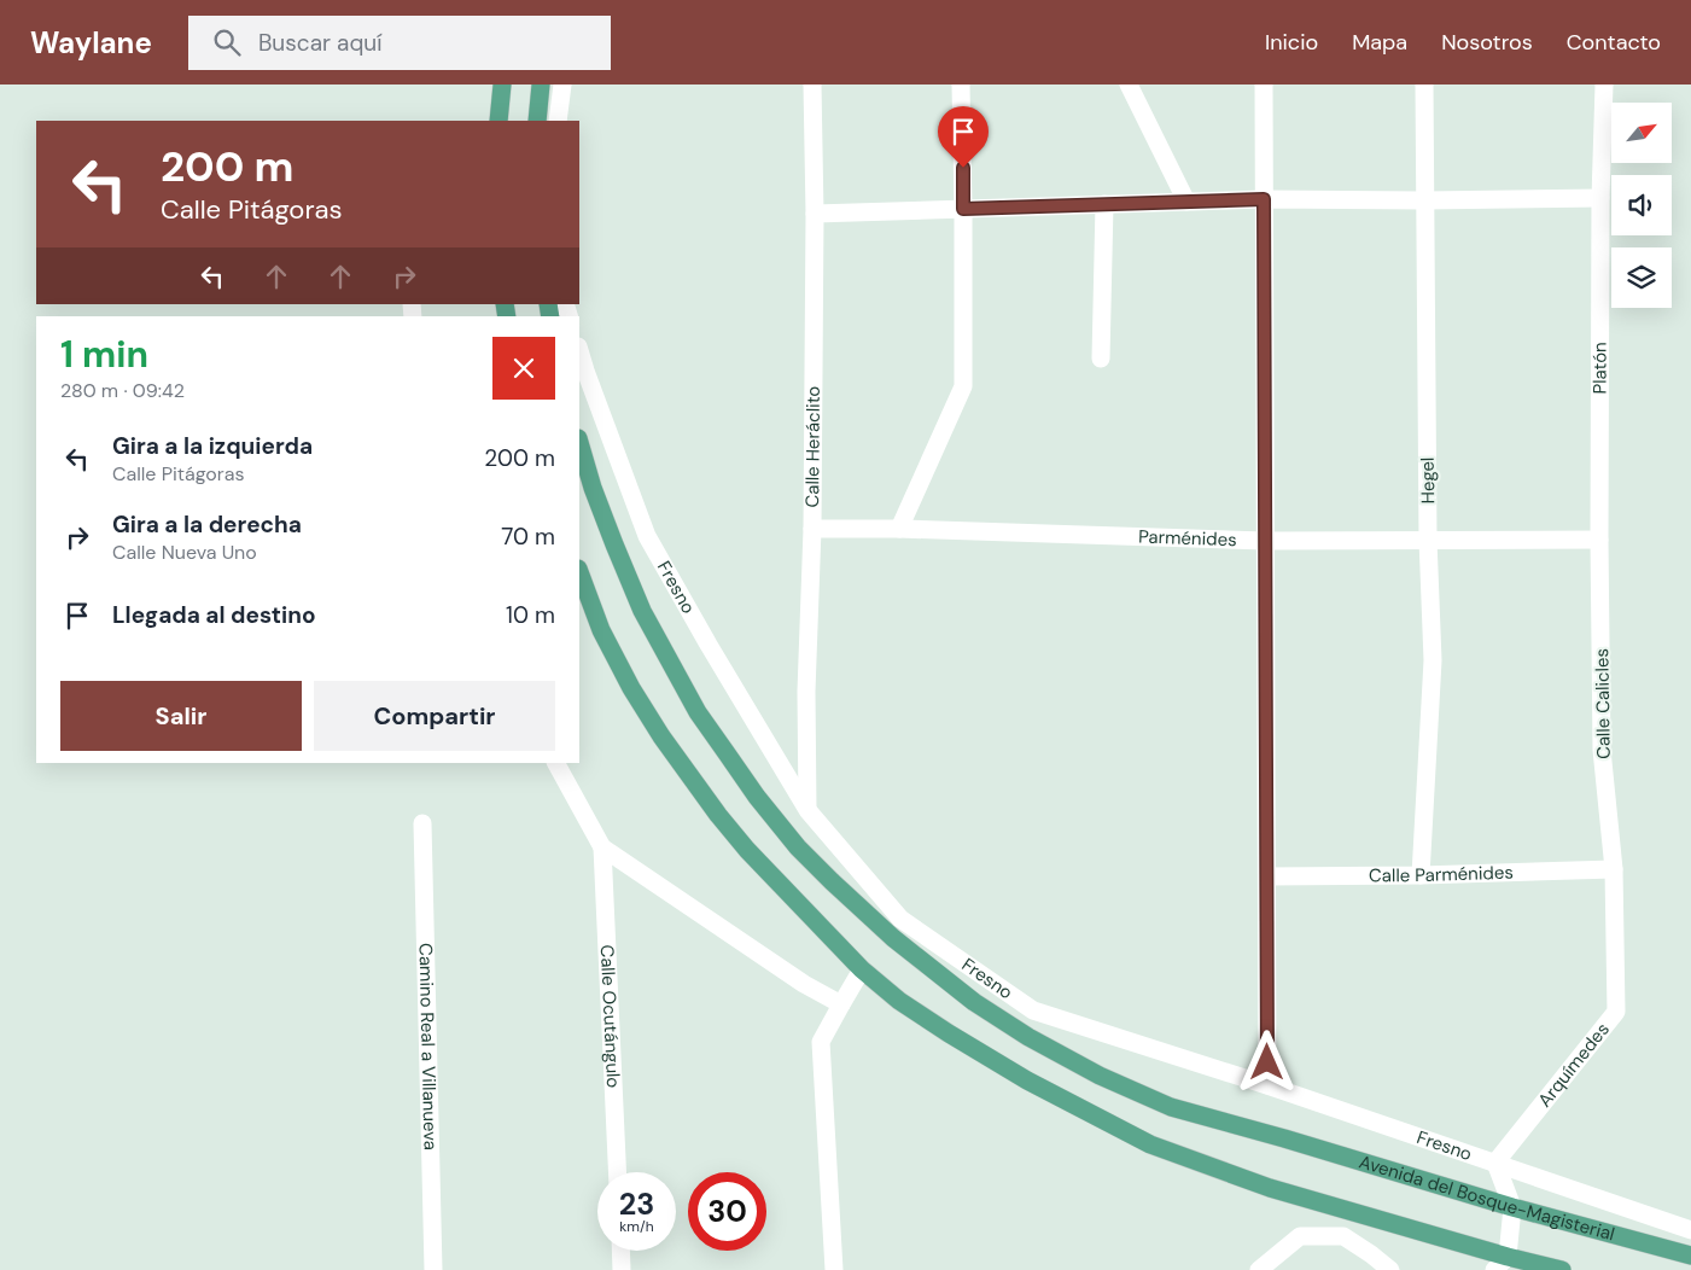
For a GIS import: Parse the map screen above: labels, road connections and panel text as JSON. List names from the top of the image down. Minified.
{"streets":{"main road":["Avenida del Bosque-Magisterial"],"street":["Platón","Calle Heráclito","Hegel","Parménides","Fresno","Calle Calicles","Calle Parménides","Calle Ocutángulo","Camino Real a Villanueva","Arquímedes"]},"crossings":[["Platón","Parménides"],["Platón","Calle Calicles"],["Calle Heráclito","Parménides"],["Calle Heráclito","Fresno"],["Hegel","Parménides"],["Hegel","Calle Parménides"],["Parménides","Calle Calicles"],["Fresno","Arquímedes"],["Calle Calicles","Calle Parménides"],["Calle Calicles","Arquímedes"],["Calle Parménides","Arquímedes"]],"north":"top right","page":{"header":"Waylane","search":"Buscar aquí","nav":["Inicio","Mapa","Nosotros","Contacto"],"turn":["200 m","Calle Pitágoras"],"heading":["1 min","280 m · 09:42"],"list":[{"name":"Gira a la izquierda","note":"Calle Pitágoras","value":"200 m"},{"name":"Gira a la derecha","note":"Calle Nueva Uno","value":"70 m"},{"name":"Llegada al destino","value":"10 m"}],"buttons":["Salir","Compartir"],"speed":"23 km/h","limit":"30"}}
